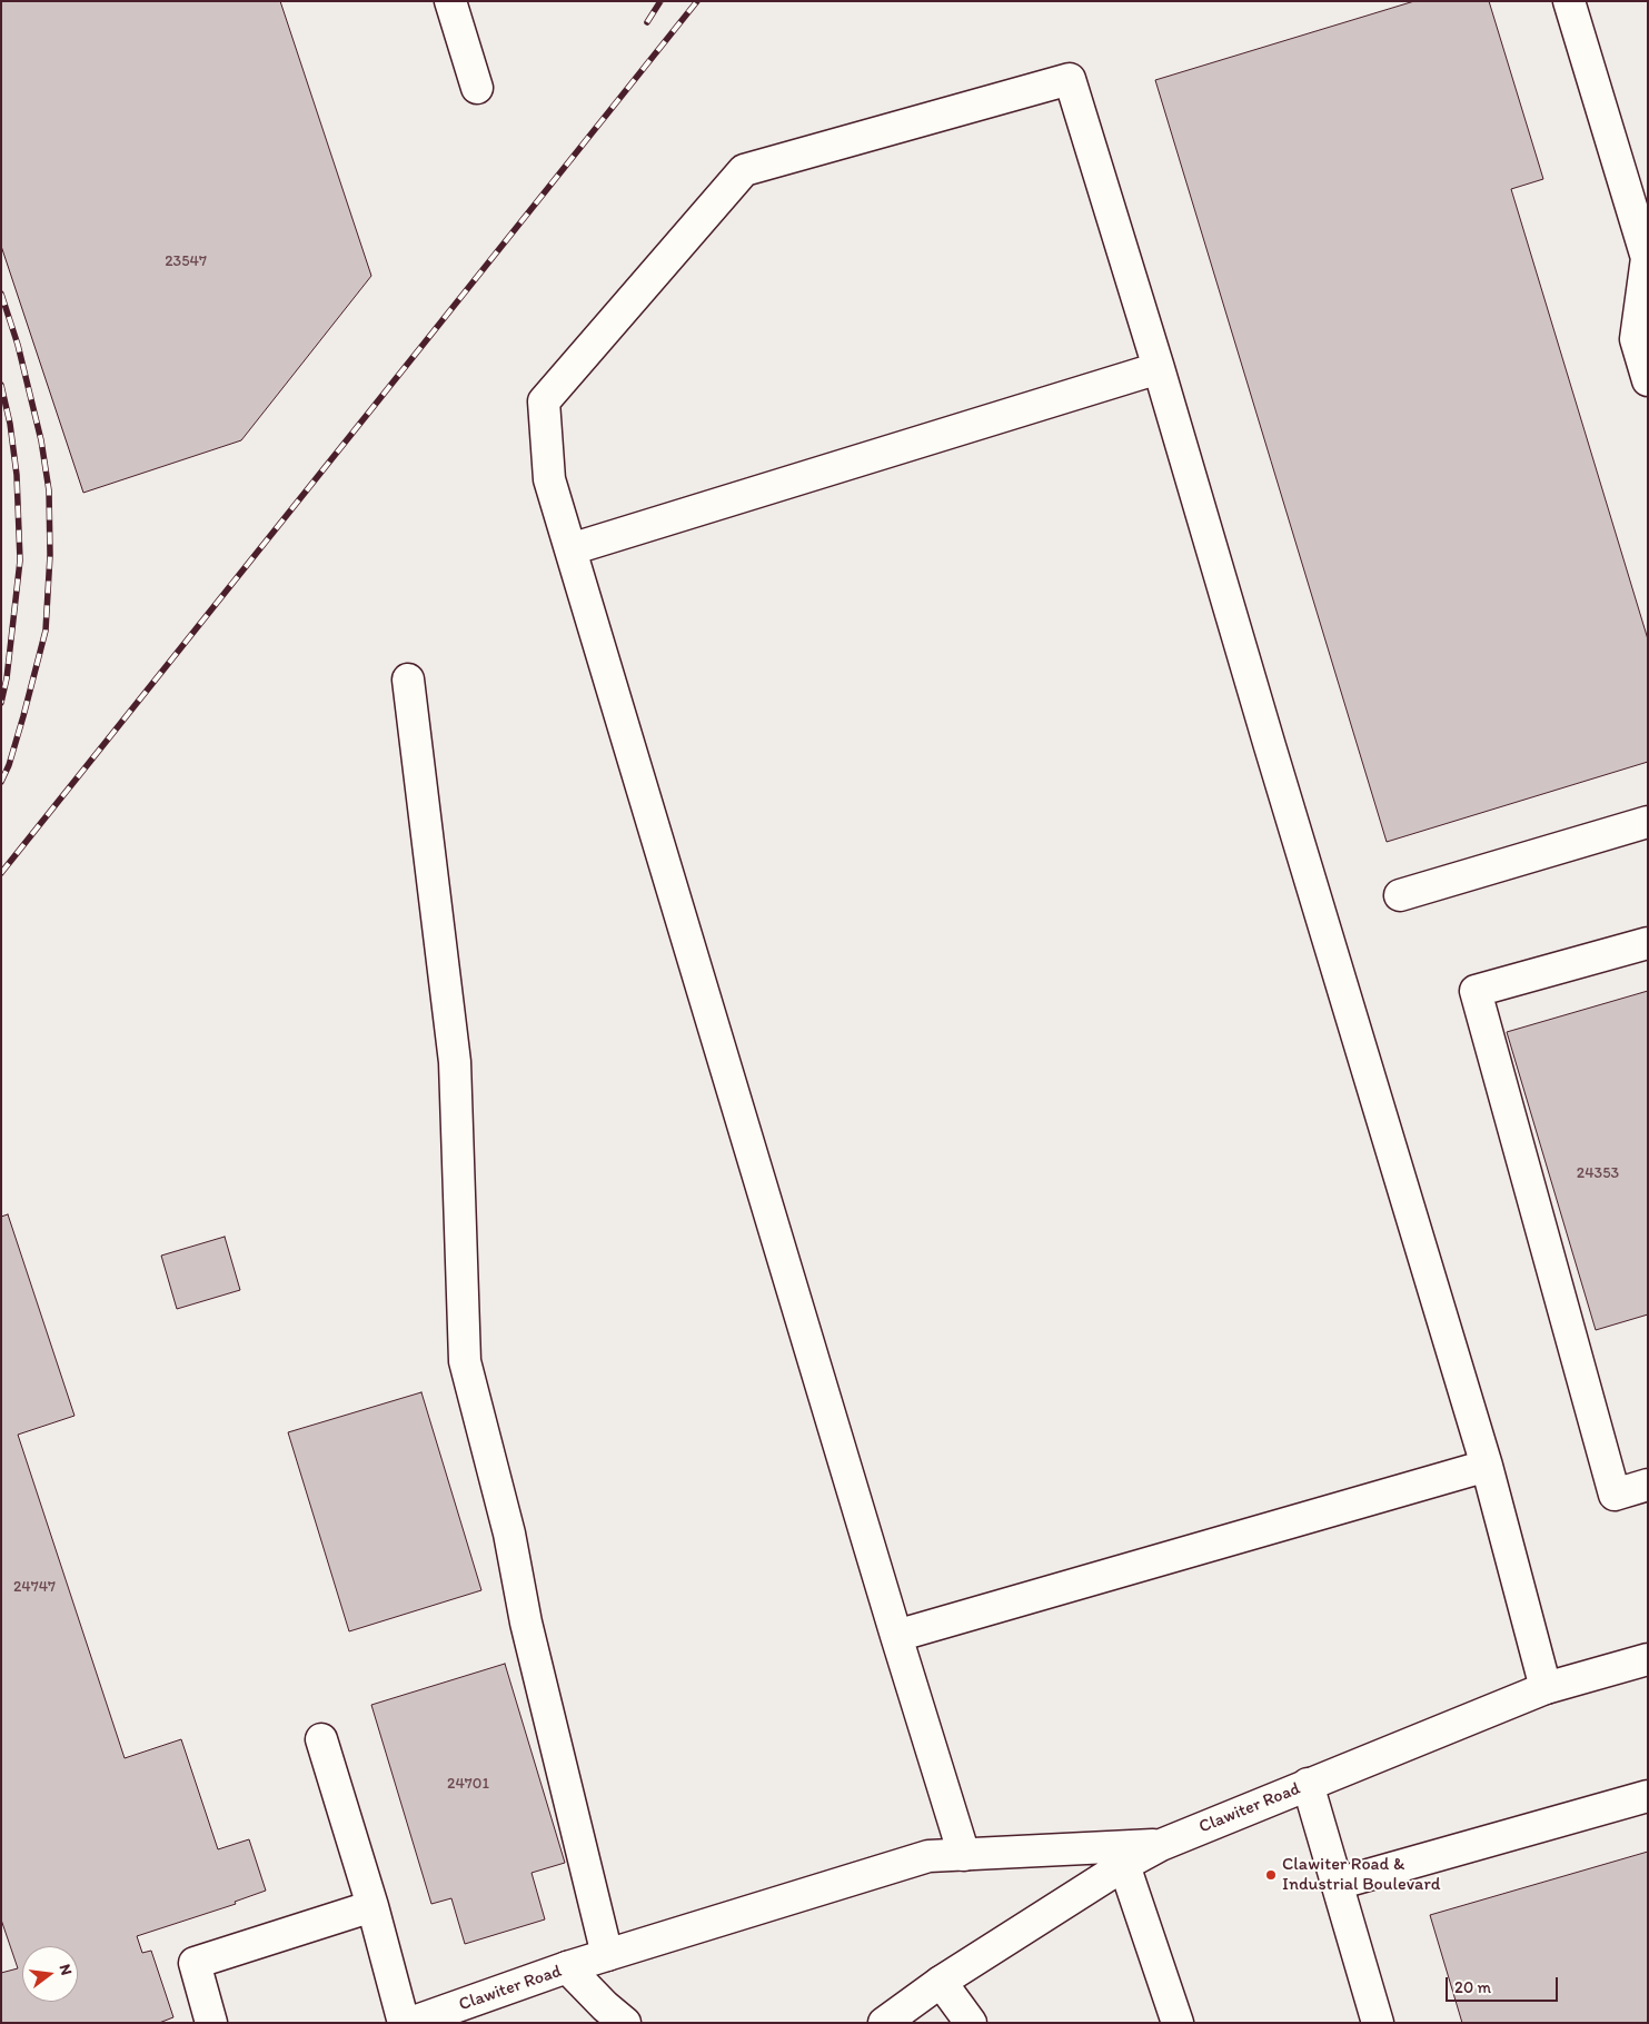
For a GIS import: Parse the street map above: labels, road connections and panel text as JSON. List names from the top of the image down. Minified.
{"streets":{"main road":["Clawiter Road"]},"places":["Clawiter Road & Industrial Boulevard"],"house_numbers":["23547","24353","24747","24701"],"scale_bar":"20 m","north":"right"}
